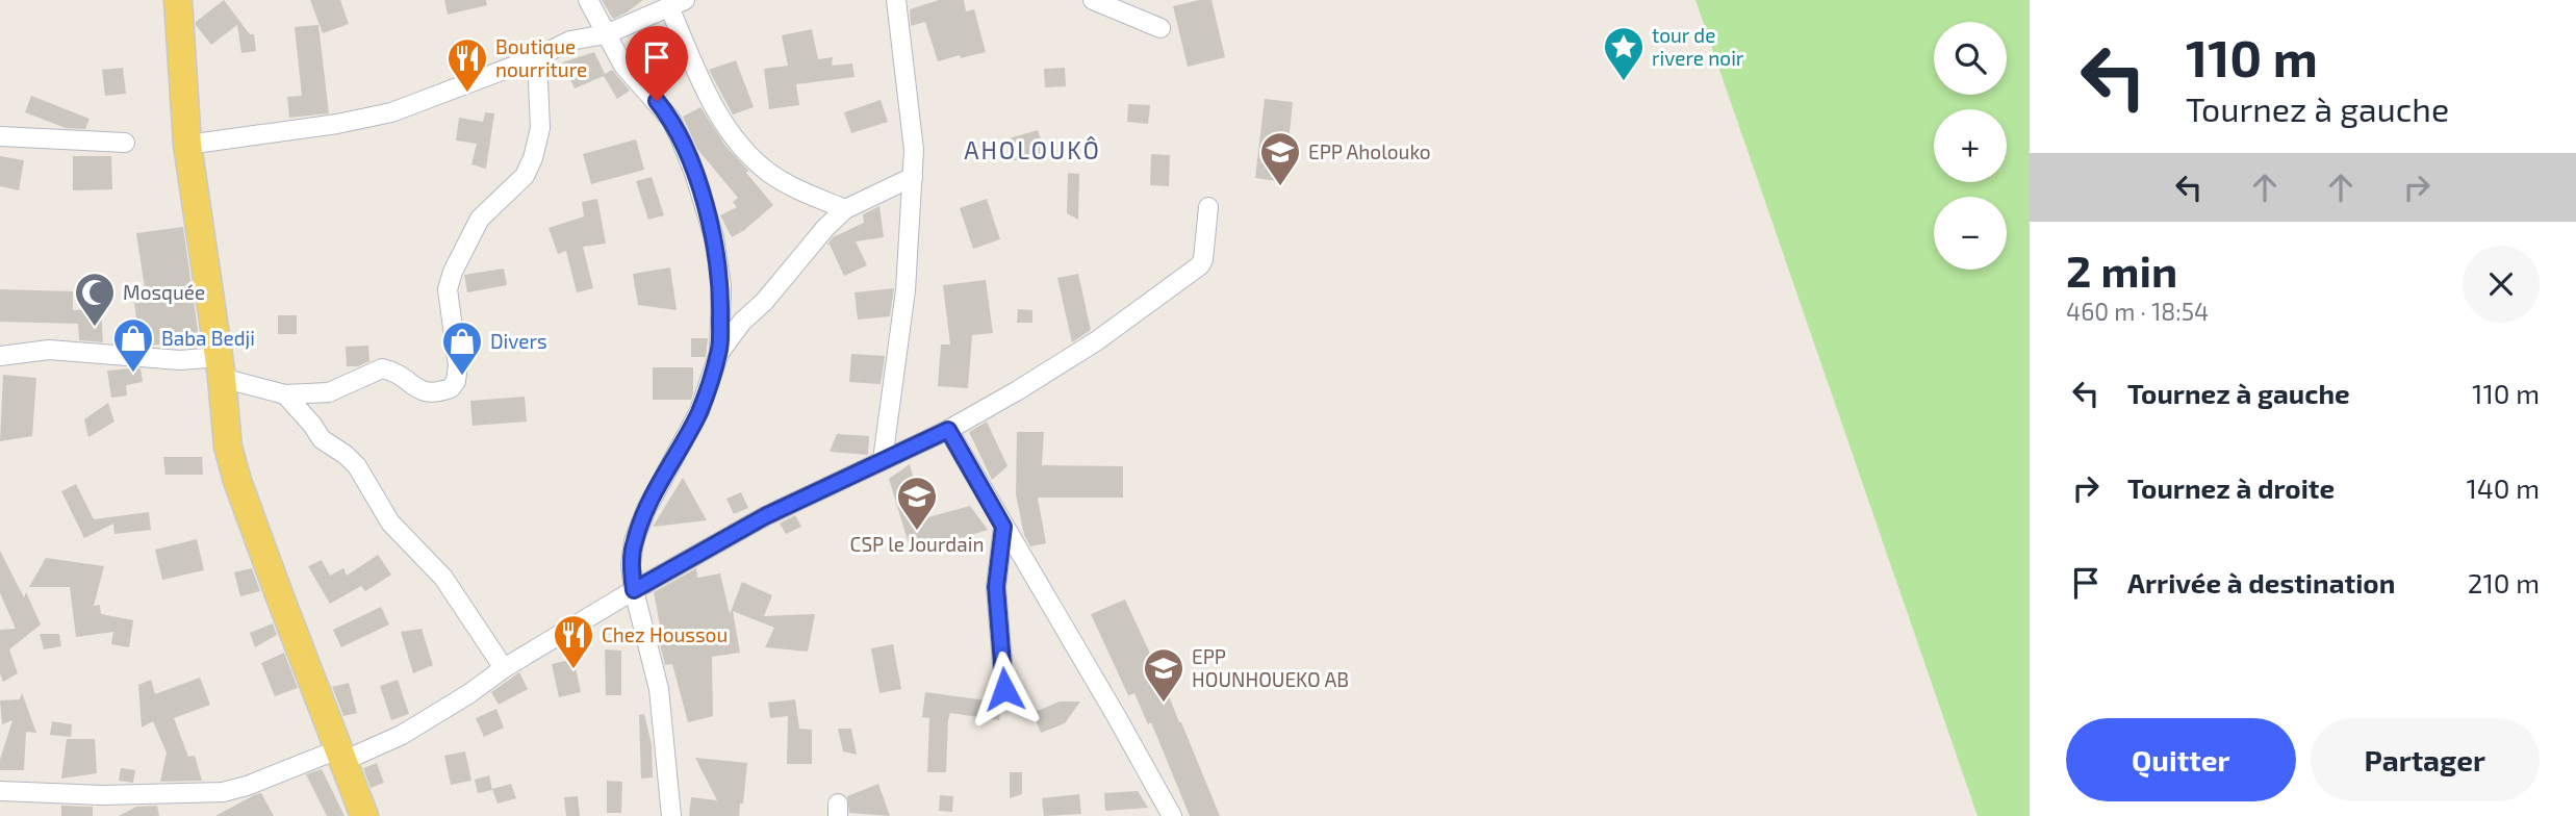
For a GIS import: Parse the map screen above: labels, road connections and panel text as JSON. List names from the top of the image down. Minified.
{"districts":["AHOLOUKÔ"],"places":{"place":["tour de rivere noir"],"restaurant":["Boutique nourriture","Chez Houssou"],"school or university":["EPP Aholouko","CSP le Jourdain","EPP HOUNHOUEKO AB"],"mosque":["Mosquée"],"shop":["Baba Bedji","Divers"]},"page":{"turn":["110 m","Tournez à gauche"],"map_buttons":["+","−"],"heading":["2 min","460 m · 18:54"],"list":[{"name":"Tournez à gauche","value":"110 m"},{"name":"Tournez à droite","value":"140 m"},{"name":"Arrivée à destination","value":"210 m"}],"buttons":["Quitter","Partager"]}}
